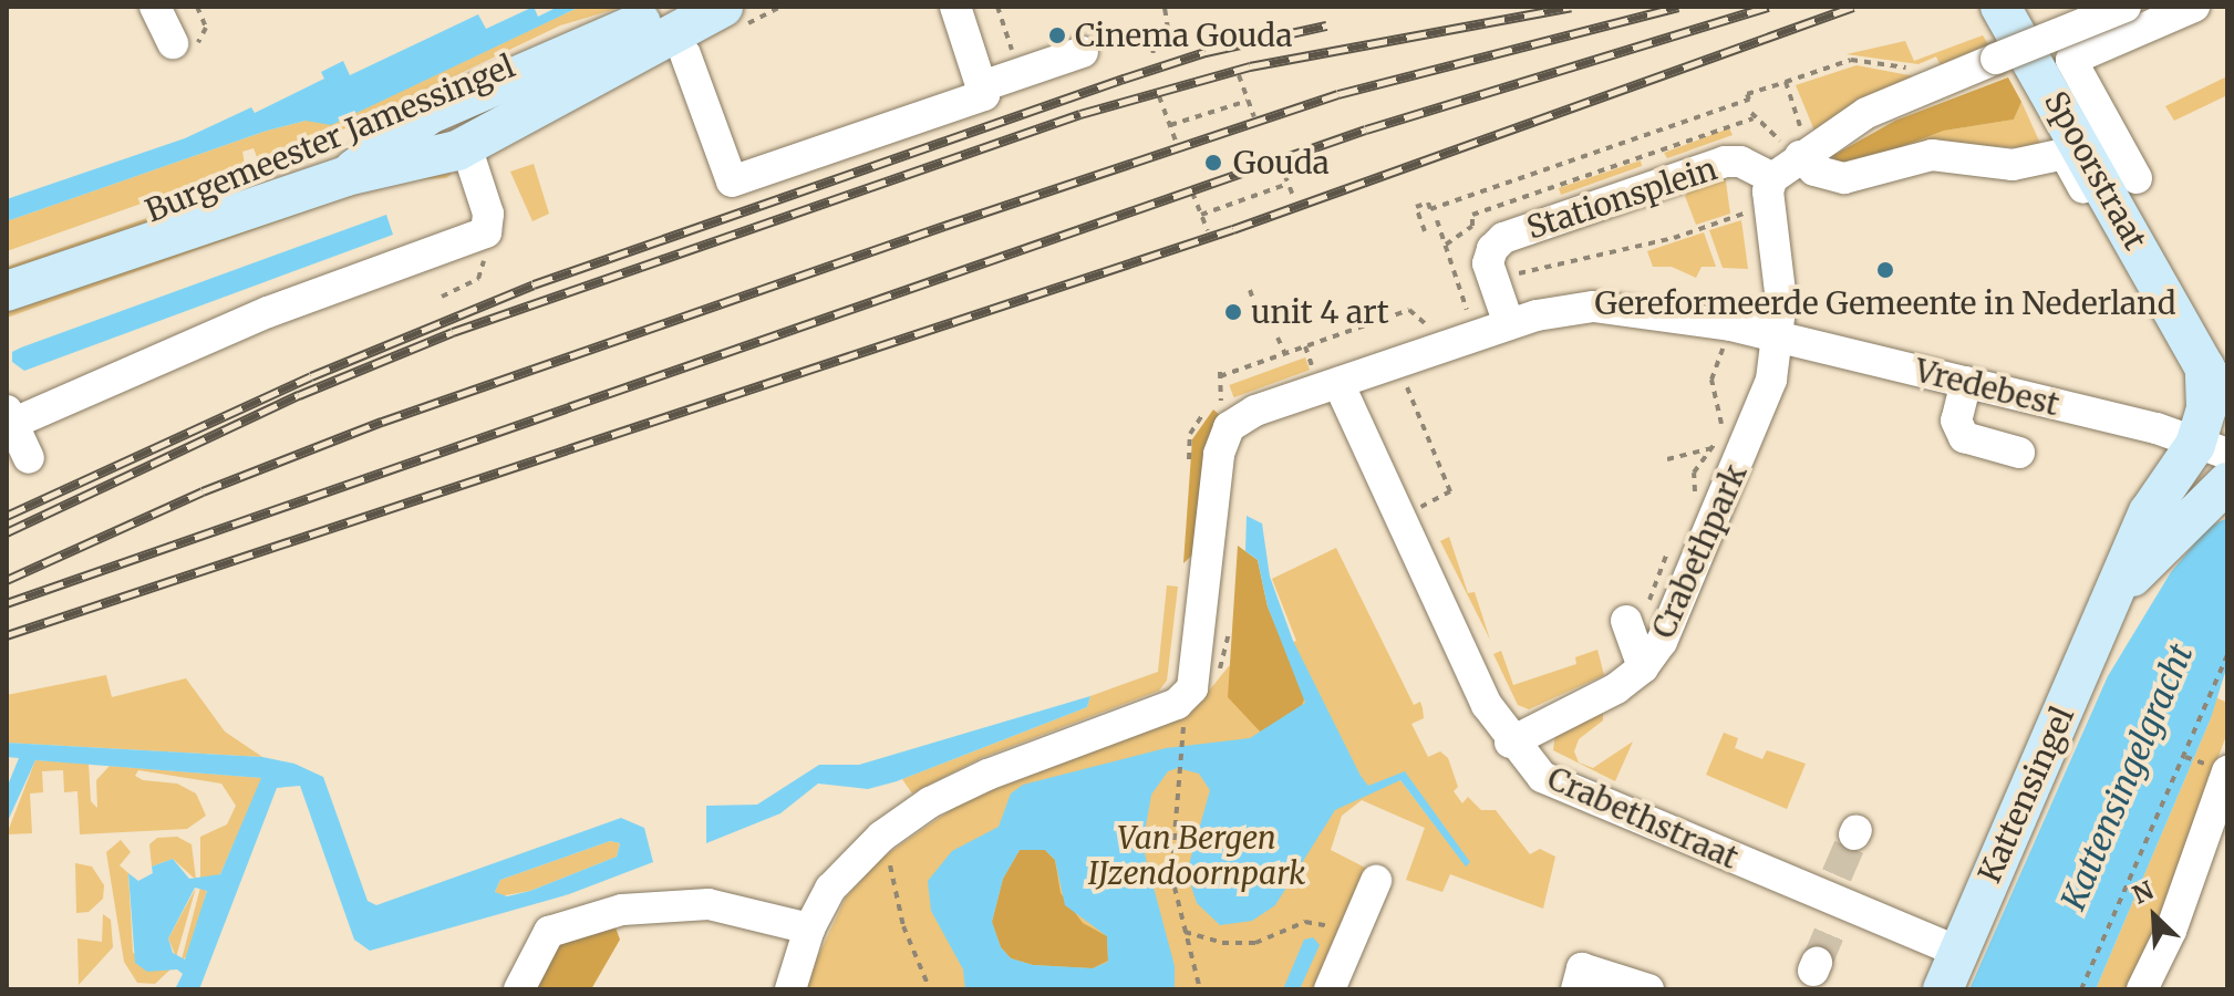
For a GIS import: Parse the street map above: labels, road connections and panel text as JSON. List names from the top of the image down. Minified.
{"streets":{"main road":["Burgemeester Jamessingel","Spoorstraat","Kattensingel"],"street":["Stationsplein","Vredebest","Crabethpark","Crabethstraat"]},"crossings":[["Vredebest","Crabethpark"],["Vredebest","Kattensingel"],["Crabethpark","Crabethstraat"],["Kattensingel","Crabethstraat"]],"water":["Kattensingelgracht"],"parks":["Van Bergen IJzendoornpark"],"places":["Cinema Gouda","Gouda","Gereformeerde Gemeente in Nederland","unit 4 art"],"north":"top left"}
